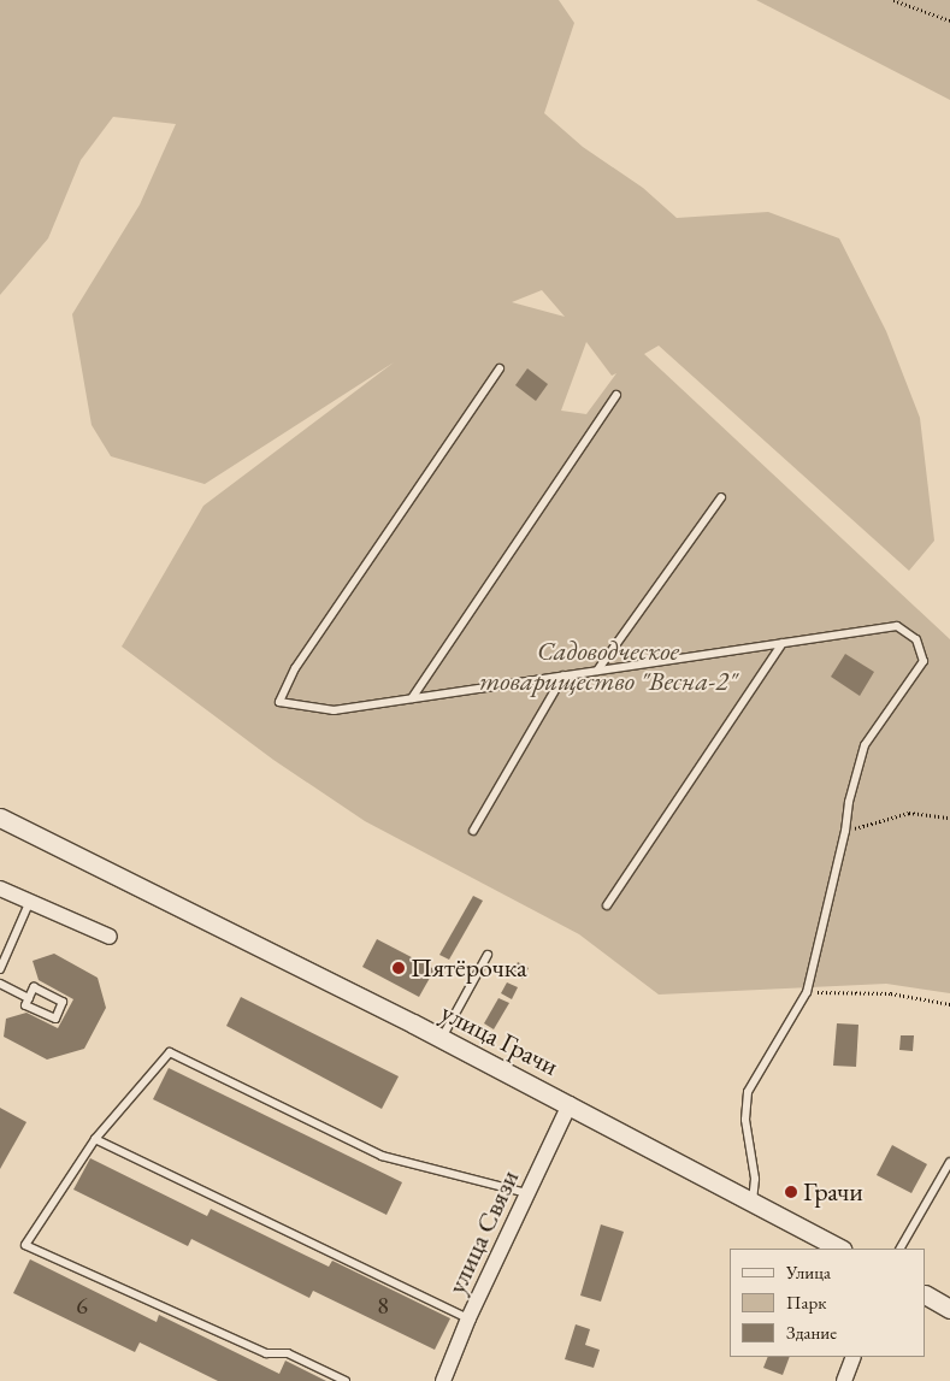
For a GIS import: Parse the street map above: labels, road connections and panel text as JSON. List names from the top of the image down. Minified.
{"streets":{"street":["улица Грачи","улица Связи"]},"crossings":[["улица Грачи","улица Связи"]],"parks":["Садоводческое товарищество \"Весна-2\""],"places":["Пятёрочка","Грачи"],"house_numbers":["6","8"],"legend":["Улица","Парк","Здание"]}
